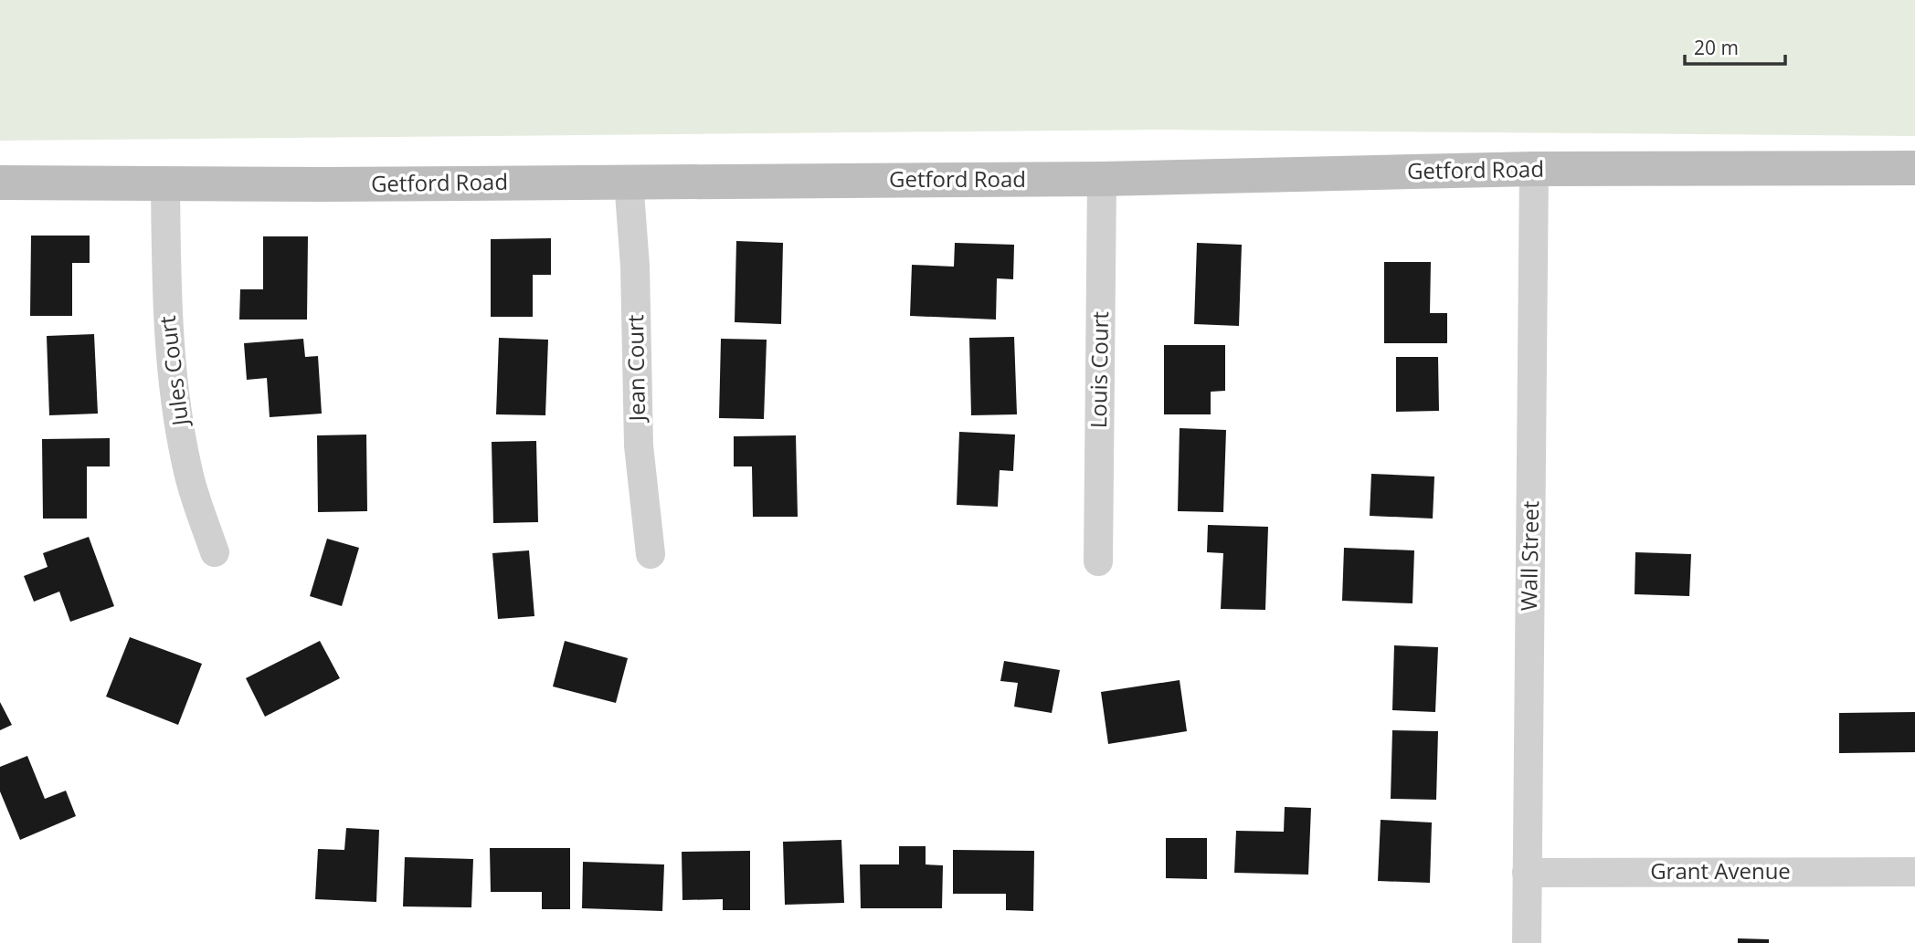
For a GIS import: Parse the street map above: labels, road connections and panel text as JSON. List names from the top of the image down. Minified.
{"streets":{"street":["Getford Road","Jean Court","Louis Court","Jules Court","Wall Street","Grant Avenue"]},"crossings":[["Getford Road","Jean Court"],["Getford Road","Louis Court"],["Getford Road","Jules Court"],["Getford Road","Wall Street"],["Wall Street","Grant Avenue"]],"scale_bar":"20 m"}
